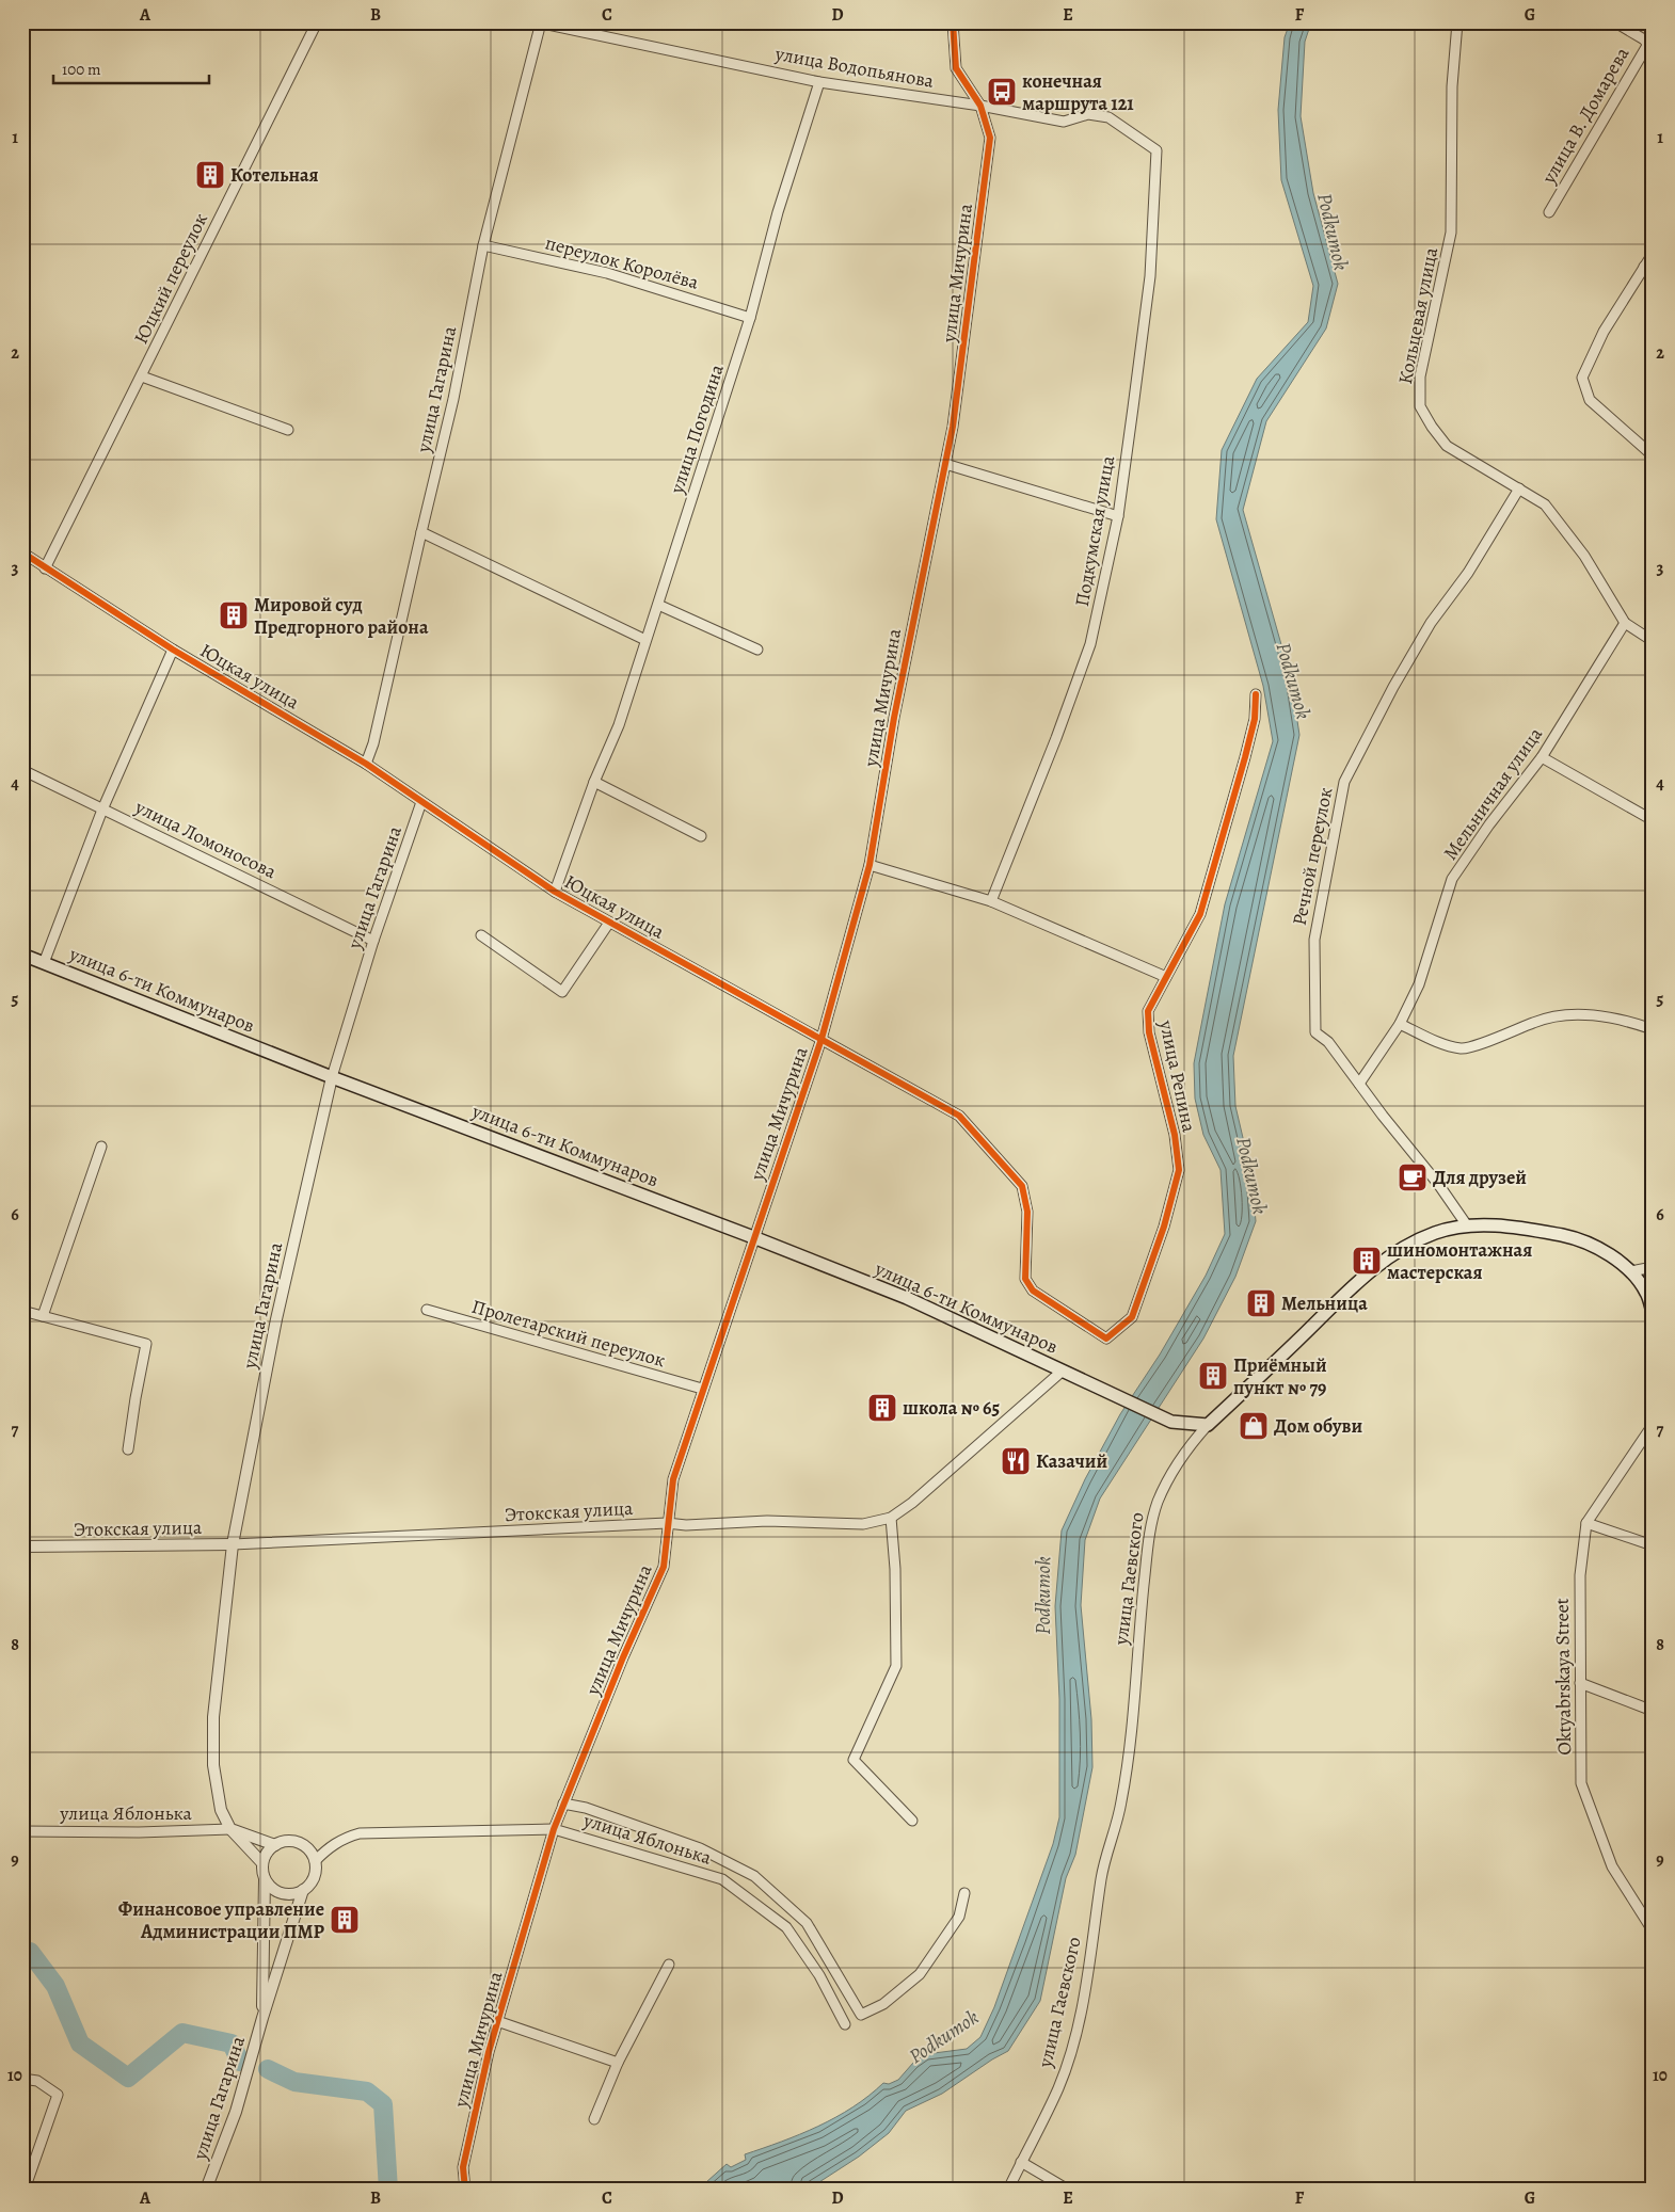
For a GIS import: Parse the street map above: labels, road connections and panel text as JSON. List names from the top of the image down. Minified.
{"streets":{"main road":["улица 6-ти Коммунаров","улица Гаевского"],"street":["улица Водопьянова","улица В. Домарева","переулок Королёва","улица Мичурина","Юцкий переулок","Кольцевая улица","улица Гагарина","улица Погодина","Подкумская улица","Юцкая улица","Мельничная улица","улица Ломоносова","Речной переулок","улица Репина","Пролетарский переулок","Этокская улица","Oktyabrskaya Street","улица Яблонька"]},"crossings":[["улица Водопьянова","улица Мичурина"],["улица Водопьянова","улица Гагарина"],["улица Водопьянова","улица Погодина"],["улица Водопьянова","Подкумская улица"],["переулок Королёва","улица Гагарина"],["переулок Королёва","улица Погодина"],["улица Мичурина","Юцкая улица"],["улица Мичурина","улица 6-ти Коммунаров"],["улица Мичурина","Пролетарский переулок"],["улица Мичурина","Этокская улица"],["улица Мичурина","улица Яблонька"],["Юцкий переулок","Юцкая улица"],["Кольцевая улица","Мельничная улица"],["Кольцевая улица","Речной переулок"],["улица Гагарина","Юцкая улица"],["улица Гагарина","улица Ломоносова"],["улица Гагарина","улица 6-ти Коммунаров"],["улица Гагарина","Этокская улица"],["улица Гагарина","улица Яблонька"],["улица Погодина","Юцкая улица"],["Юцкая улица","улица Репина"],["Мельничная улица","Речной переулок"],["Речной переулок","улица Гаевского"],["улица 6-ти Коммунаров","Этокская улица"],["улица 6-ти Коммунаров","улица Гаевского"]],"water":["Podkumok"],"places":{"bus stop":["конечная маршрута 121"],"building":["Котельная","Мировой суд Предгорного района","шиномонтажная мастерская","Мельница","Приёмный пункт № 79","школа № 65","Финансовое управление Администрации ПМР"],"cafe":["Для друзей"],"shop":["Дом обуви"],"restaurant":["Казачий"]},"scale_bar":"100 m","grid":{"columns":["A","B","C","D","E","F","G"],"rows":["1","2","3","4","5","6","7","8","9","10"]}}
